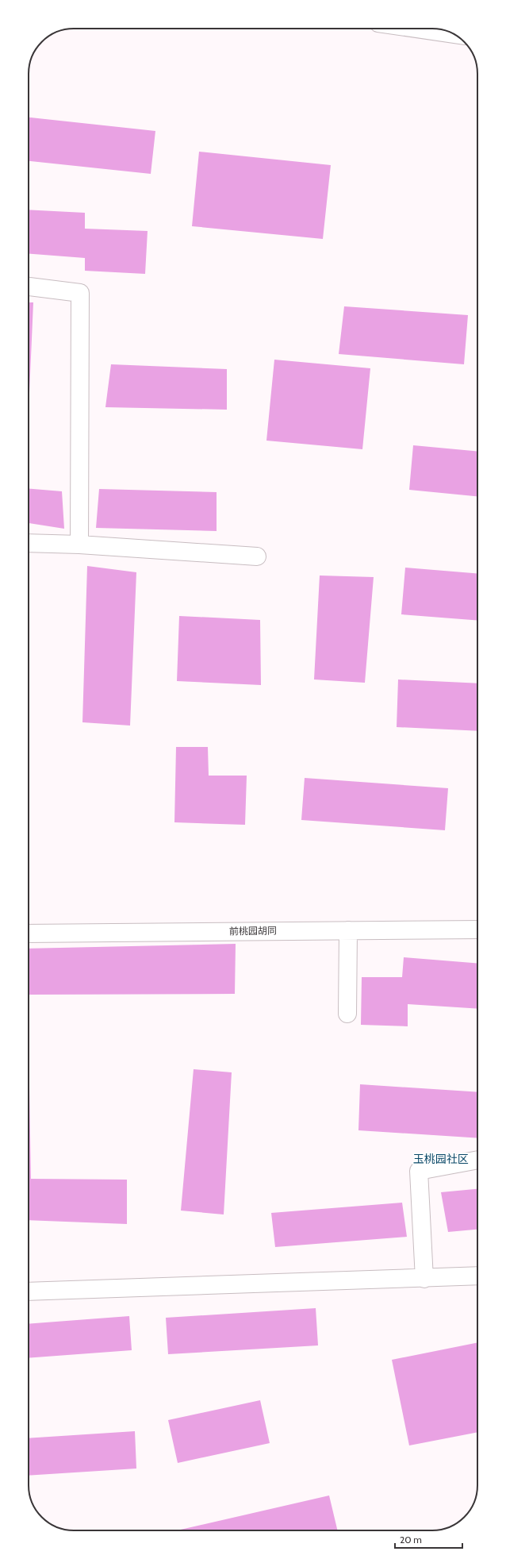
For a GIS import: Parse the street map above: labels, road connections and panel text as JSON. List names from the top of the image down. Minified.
{"streets":{"street":["前桃园胡同"]},"districts":["玉桃园社区"],"scale_bar":"20 m"}
